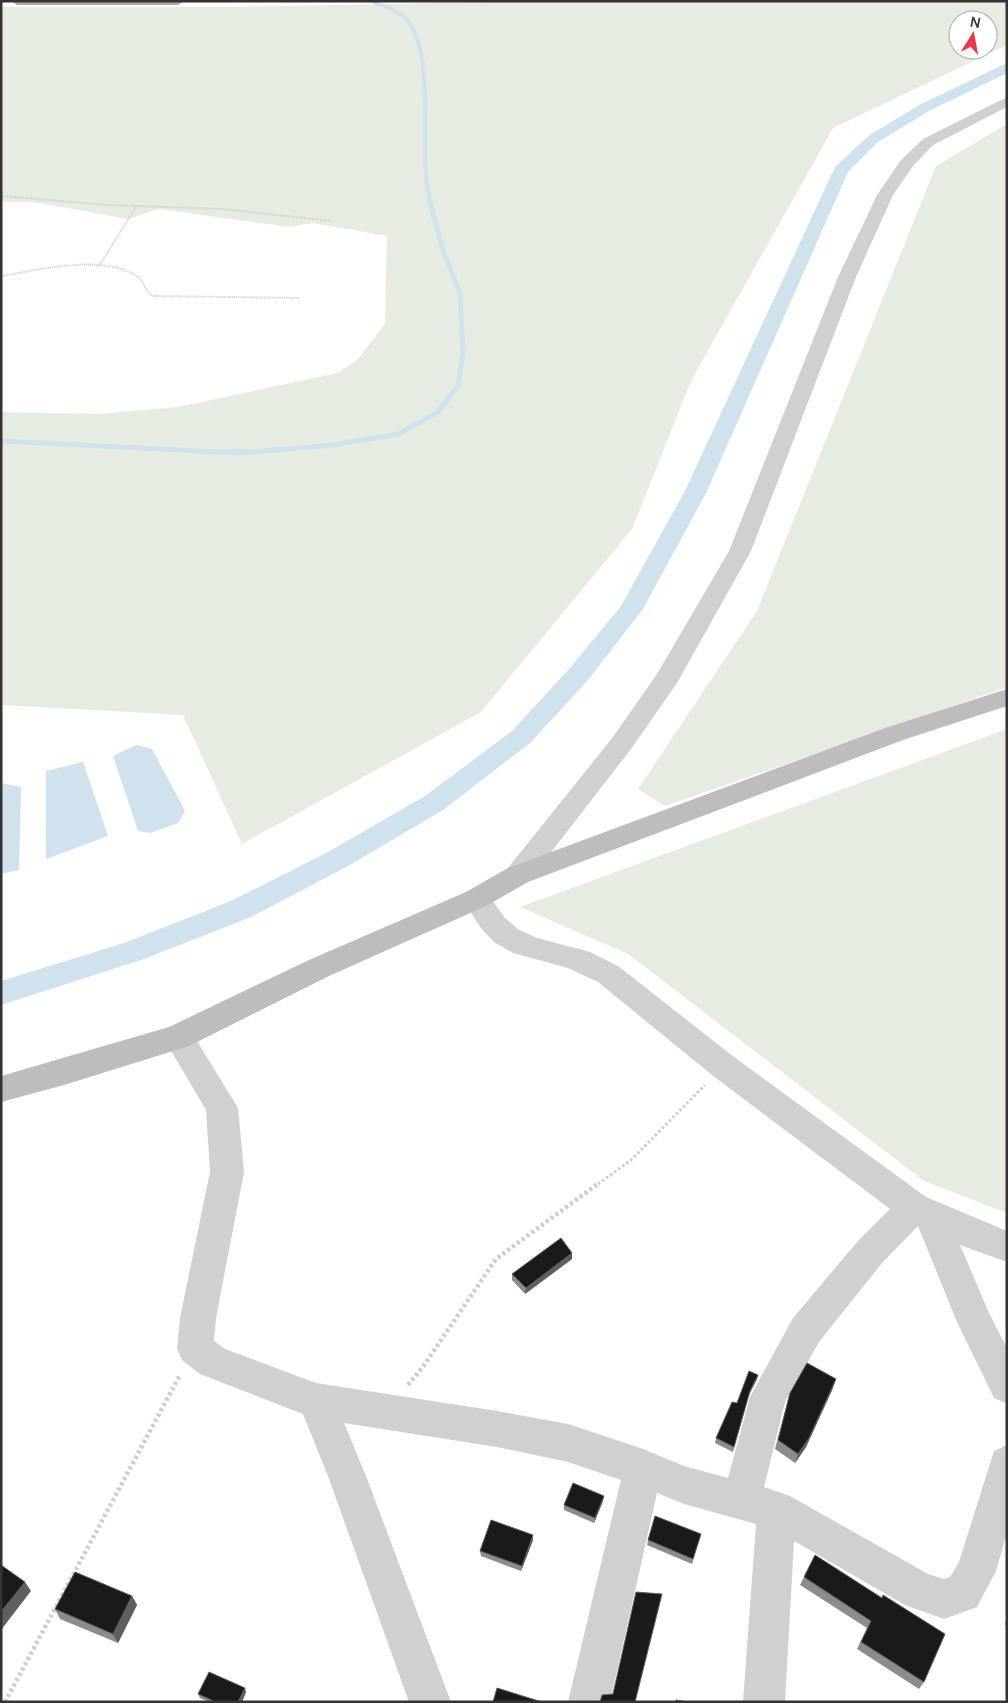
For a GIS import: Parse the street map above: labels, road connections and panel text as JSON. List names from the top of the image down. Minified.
{"north":"top"}
